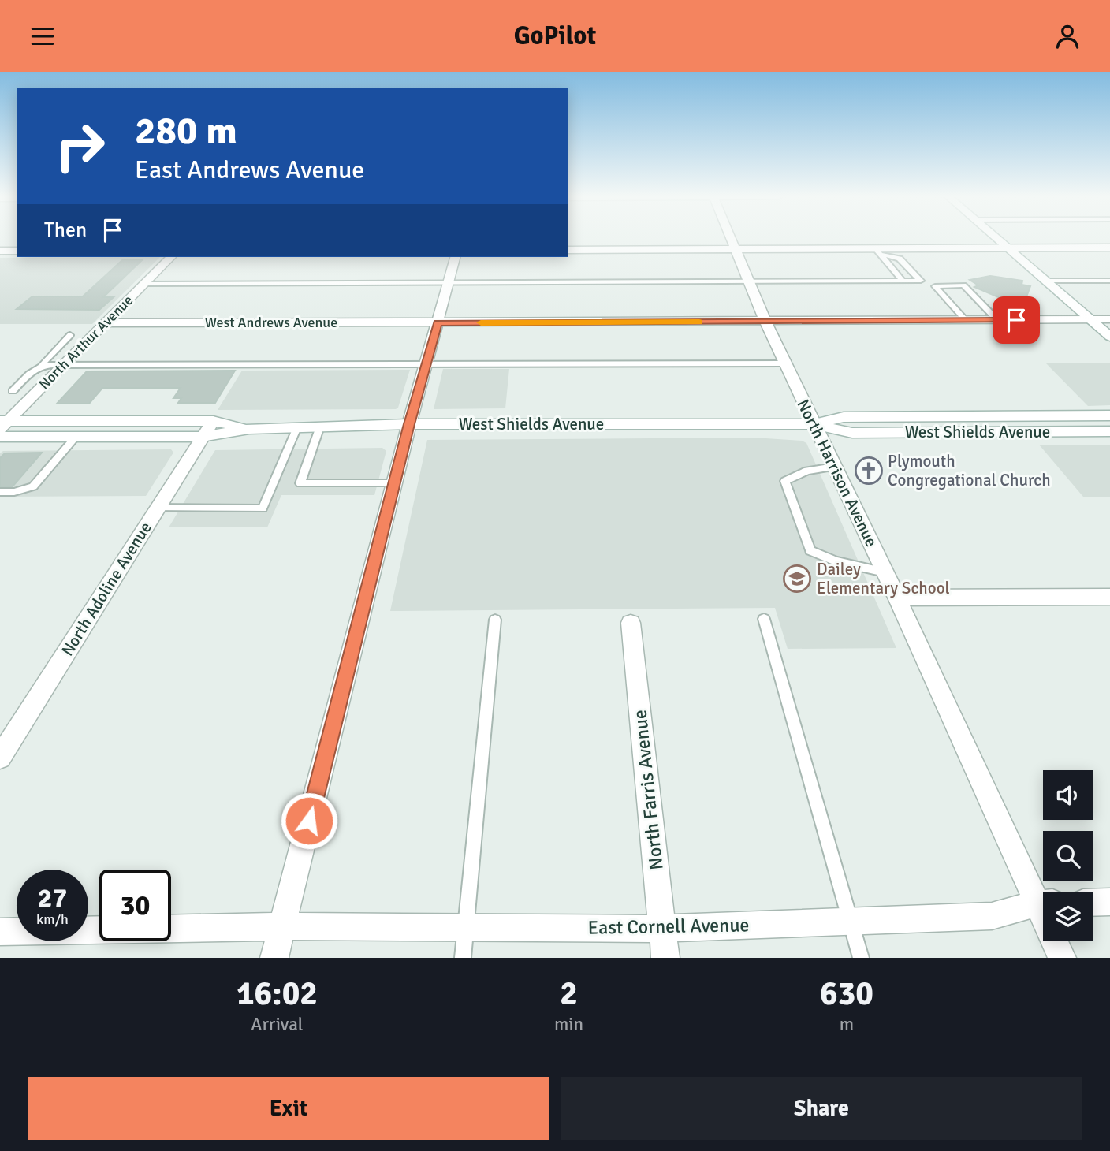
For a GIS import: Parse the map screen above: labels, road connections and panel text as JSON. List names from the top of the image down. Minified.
{"streets":{"street":["West Andrews Avenue","North Arthur Avenue","West Shields Avenue","North Harrison Avenue","North Adoline Avenue","North Farris Avenue","East Cornell Avenue"]},"crossings":[["West Andrews Avenue","North Arthur Avenue"],["West Andrews Avenue","North Harrison Avenue"],["North Arthur Avenue","West Shields Avenue"],["West Shields Avenue","North Harrison Avenue"],["West Shields Avenue","North Adoline Avenue"],["North Farris Avenue","East Cornell Avenue"]],"places":{"church":["Plymouth Congregational Church"],"school or university":["Dailey Elementary School"]},"page":{"header":"GoPilot","turn":["280 m","East Andrews Avenue"],"then":"Then","speed":"27 km/h","limit":"30","eta":["16:02","Arrival","2","min","630","m"],"buttons":["Exit","Share"]}}
